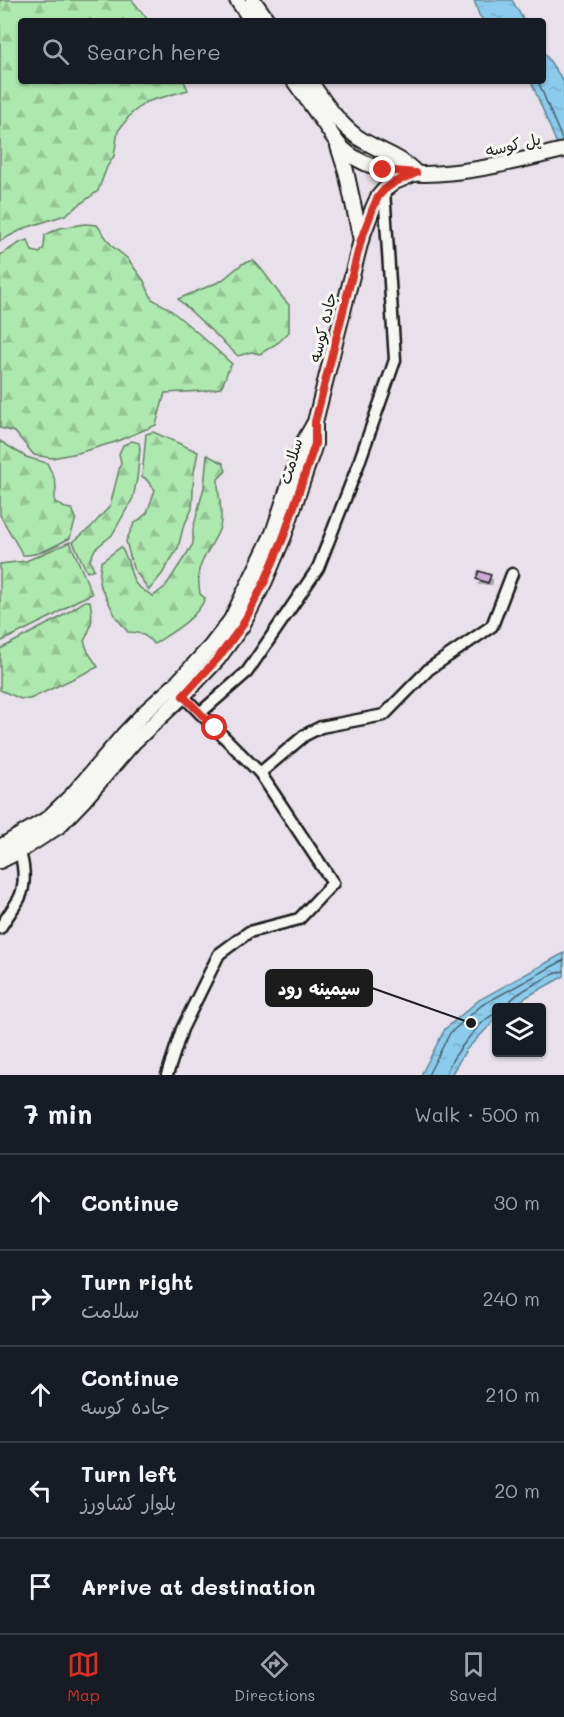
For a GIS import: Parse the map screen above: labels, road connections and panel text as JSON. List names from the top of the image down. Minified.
{"streets":{"main road":["پل کوسه","جاده کوسه","سلامت"]},"crossings":[["پل کوسه","جاده کوسه"],["جاده کوسه","سلامت"]],"places":["سیمینه رود"],"page":{"search":"Search here","heading":["7 min","Walk · 500 m"],"list":[["Continue","30 m"],["Turn right","سلامت","240 m"],["Continue","جاده کوسه","210 m"],["Turn left","بلوار کشاورز","20 m"],"Arrive at destination"],"nav":["Map","Directions","Saved"]}}
